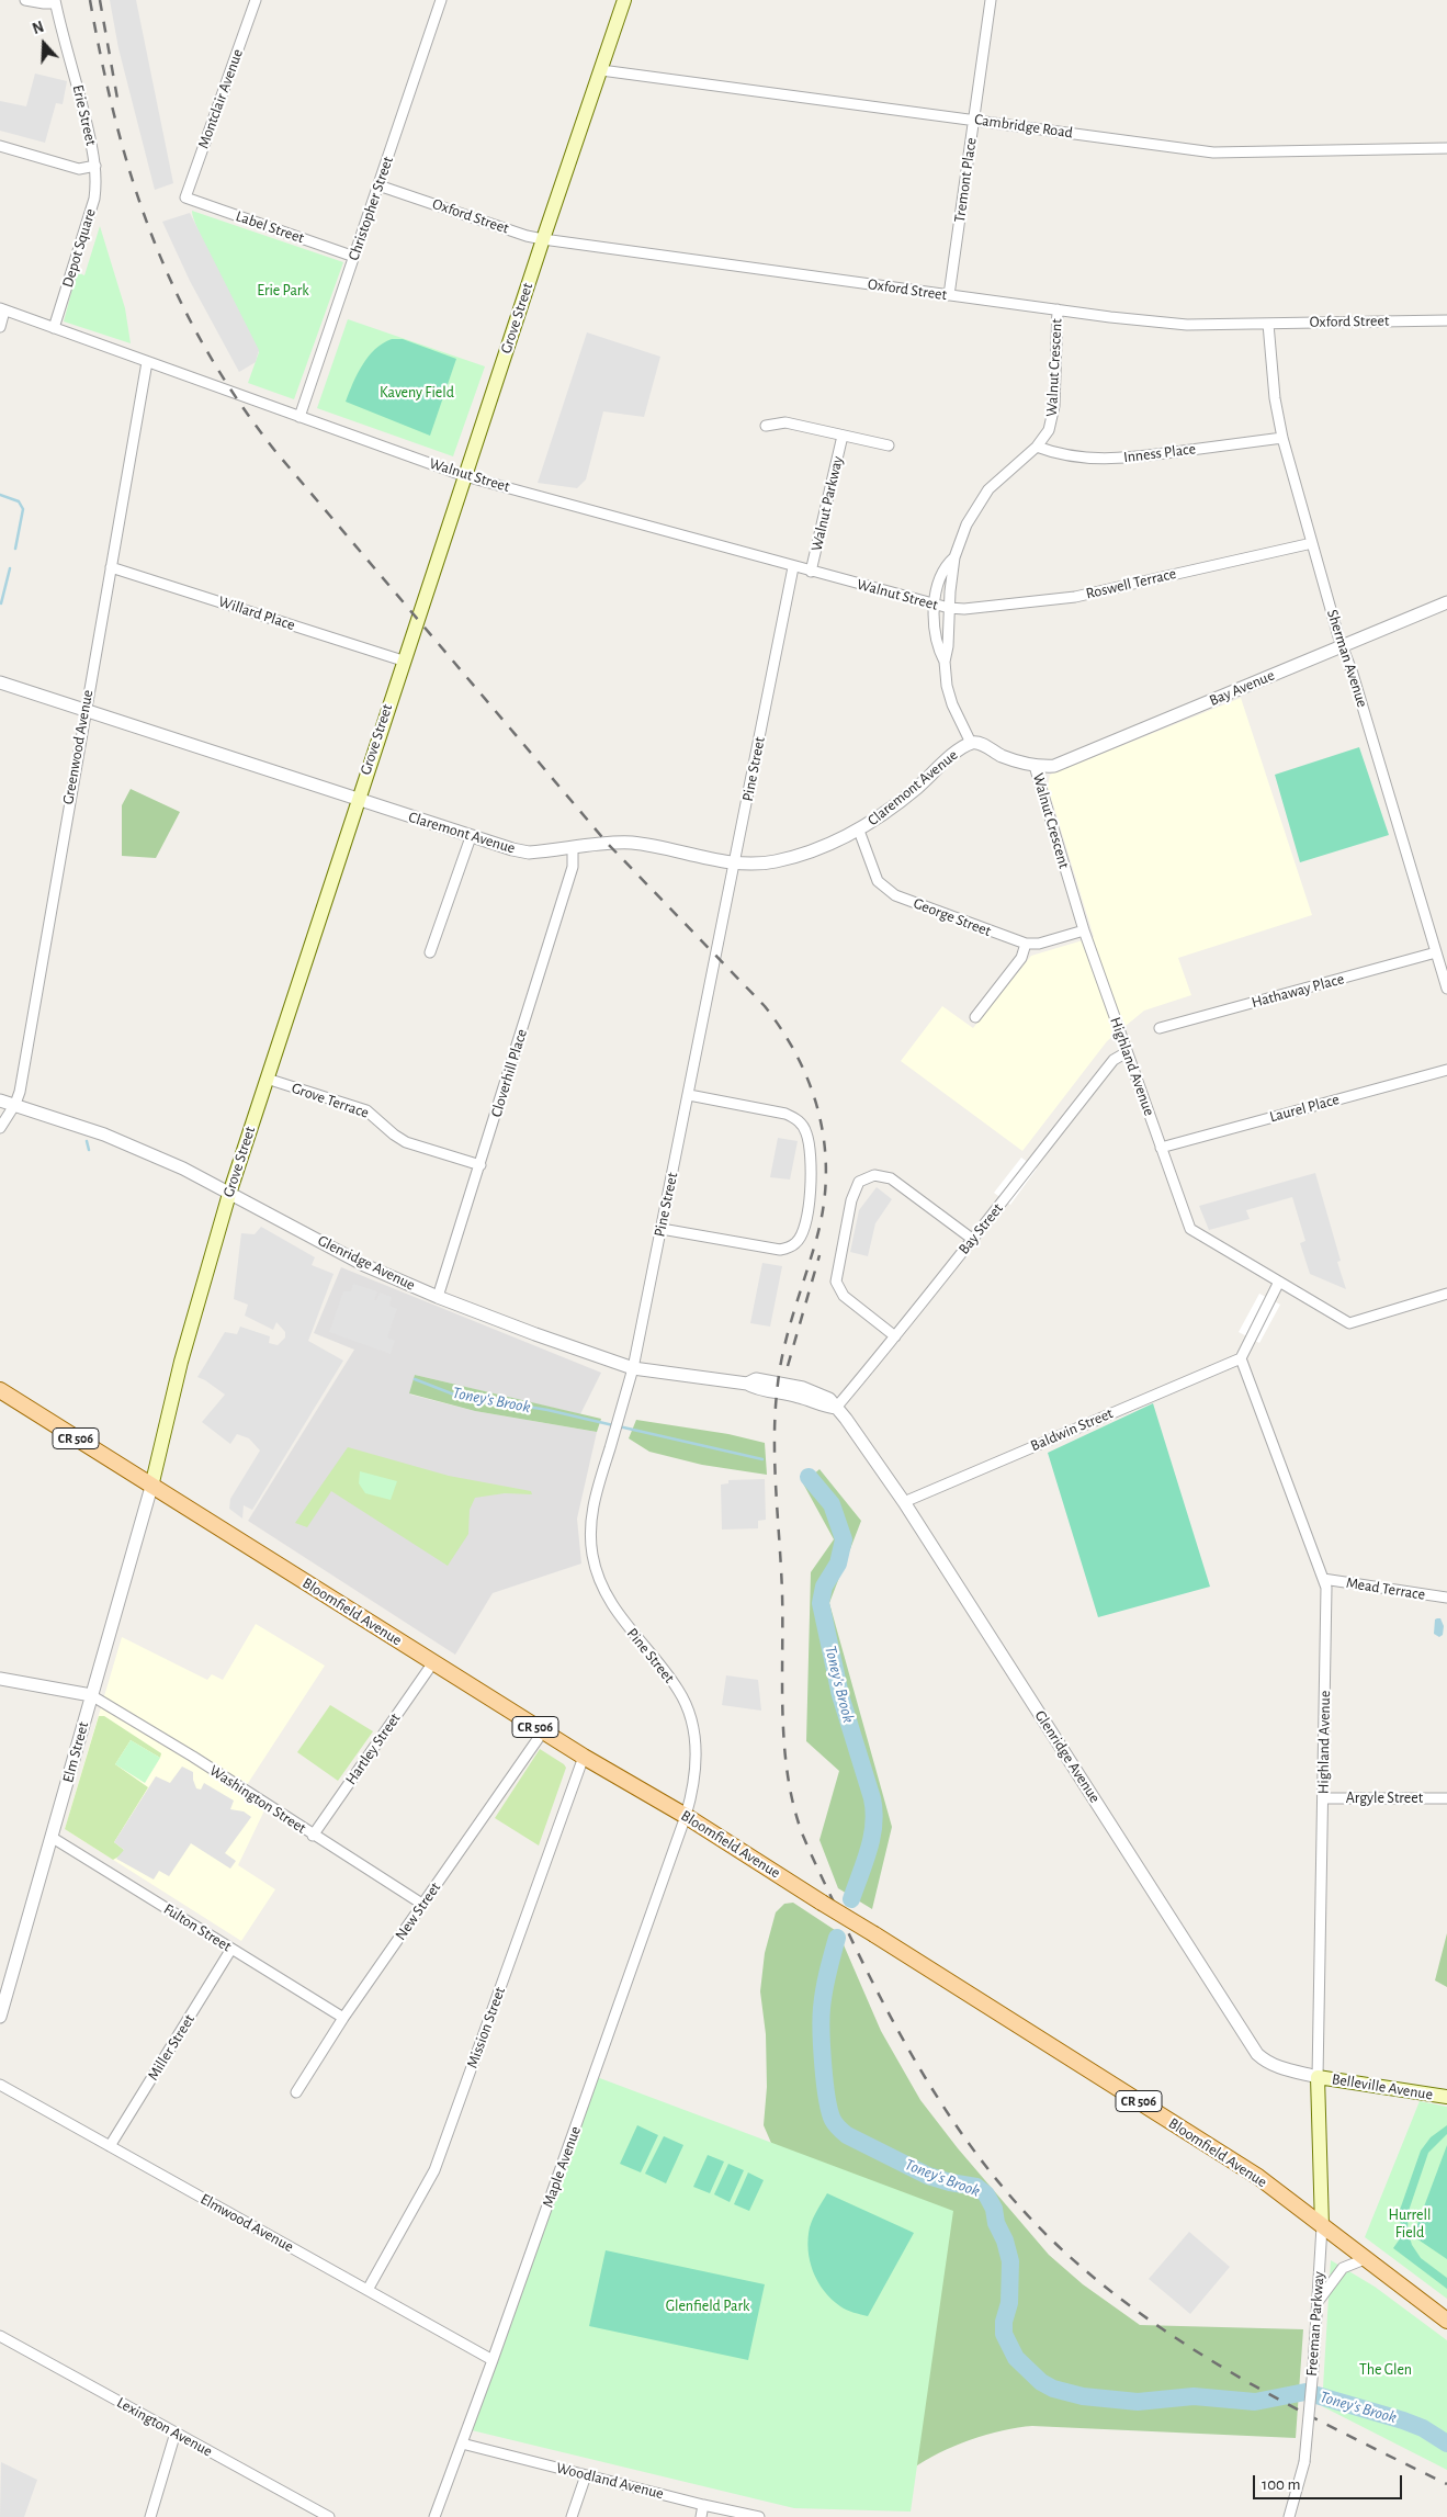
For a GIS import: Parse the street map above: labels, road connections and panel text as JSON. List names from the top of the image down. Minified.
{"streets":{"main road":["Grove Street","Highland Avenue","CR 506","Bloomfield Avenue","Belleville Avenue"],"street":["Montclair Avenue","Erie Street","Cambridge Road","Tremont Place","Christopher Street","Oxford Street","Label Street","Depot Square","Walnut Crescent","Inness Place","Walnut Street","Walnut Parkway","Roswell Terrace","Willard Place","Sherman Avenue","Bay Avenue","Greenwood Avenue","Pine Street","Claremont Avenue","George Street","Hathaway Place","Cloverhill Place","Grove Terrace","Laurel Place","Bay Street","Glenridge Avenue","Baldwin Street","Mead Terrace","Hartley Street","Elm Street","Argyle Street","Washington Street","New Street","Fulton Street","Mission Street","Miller Street","Maple Avenue","Elmwood Avenue","Freeman Parkway","Lexington Avenue","Woodland Avenue"]},"crossings":[["Montclair Avenue","Label Street"],["Erie Street","Depot Square"],["Cambridge Road","Tremont Place"],["Cambridge Road","Grove Street"],["Tremont Place","Oxford Street"],["Christopher Street","Oxford Street"],["Christopher Street","Label Street"],["Christopher Street","Walnut Street"],["Oxford Street","Grove Street"],["Oxford Street","Walnut Crescent"],["Oxford Street","Sherman Avenue"],["Depot Square","Walnut Street"],["Grove Street","Walnut Street"],["Grove Street","Willard Place"],["Grove Street","Claremont Avenue"],["Grove Street","Grove Terrace"],["Grove Street","Glenridge Avenue"],["Grove Street","Bloomfield Avenue"],["Grove Street","Elm Street"],["Walnut Crescent","Inness Place"],["Walnut Crescent","Walnut Street"],["Walnut Crescent","Roswell Terrace"],["Walnut Crescent","Bay Avenue"],["Walnut Crescent","Claremont Avenue"],["Walnut Crescent","George Street"],["Walnut Crescent","Highland Avenue"],["Inness Place","Sherman Avenue"],["Walnut Street","Walnut Parkway"],["Walnut Street","Roswell Terrace"],["Walnut Street","Greenwood Avenue"],["Walnut Street","Pine Street"],["Roswell Terrace","Sherman Avenue"],["Willard Place","Greenwood Avenue"],["Sherman Avenue","Bay Avenue"],["Sherman Avenue","Hathaway Place"],["Greenwood Avenue","Claremont Avenue"],["Greenwood Avenue","Glenridge Avenue"],["Pine Street","Claremont Avenue"],["Pine Street","Glenridge Avenue"],["Pine Street","Bloomfield Avenue"],["Pine Street","Maple Avenue"],["Claremont Avenue","George Street"],["Claremont Avenue","Cloverhill Place"],["George Street","Highland Avenue"],["Highland Avenue","Laurel Place"],["Highland Avenue","Bay Street"],["Highland Avenue","Glenridge Avenue"],["Highland Avenue","Baldwin Street"],["Highland Avenue","Mead Terrace"],["Highland Avenue","Bloomfield Avenue"],["Highland Avenue","Argyle Street"],["Highland Avenue","Belleville Avenue"],["Highland Avenue","Freeman Parkway"],["Cloverhill Place","Grove Terrace"],["Cloverhill Place","Glenridge Avenue"],["Bay Street","Glenridge Avenue"],["Glenridge Avenue","Baldwin Street"],["Glenridge Avenue","Belleville Avenue"],["Bloomfield Avenue","Hartley Street"],["Bloomfield Avenue","Elm Street"],["Bloomfield Avenue","New Street"],["Bloomfield Avenue","Mission Street"],["Bloomfield Avenue","Maple Avenue"],["Bloomfield Avenue","Freeman Parkway"],["Hartley Street","Washington Street"],["Elm Street","Washington Street"],["Elm Street","Fulton Street"],["Washington Street","New Street"],["New Street","Fulton Street"],["Fulton Street","Miller Street"],["Mission Street","Elmwood Avenue"],["Miller Street","Elmwood Avenue"],["Maple Avenue","Elmwood Avenue"],["Maple Avenue","Woodland Avenue"]],"water":["Toney's Brook"],"parks":["Erie Park","Kaveny Field","Hurrell Field","Glenfield Park","The Glen"],"scale_bar":"100 m","north":"top"}
